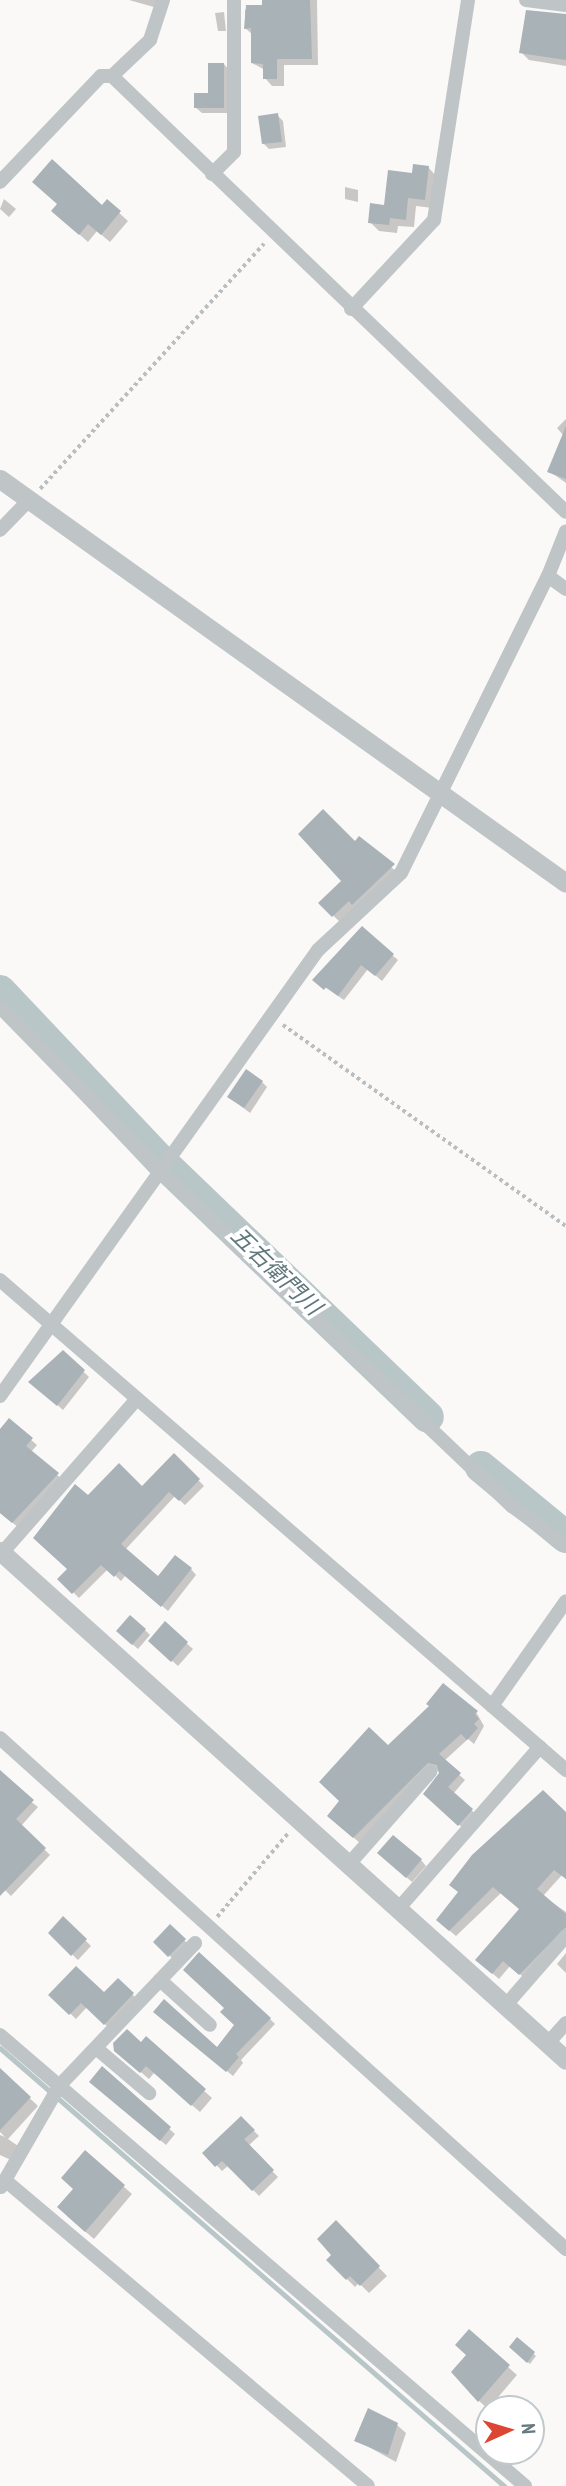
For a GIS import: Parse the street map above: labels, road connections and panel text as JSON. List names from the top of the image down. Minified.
{"water":["五右衛門川"],"north":"right"}
